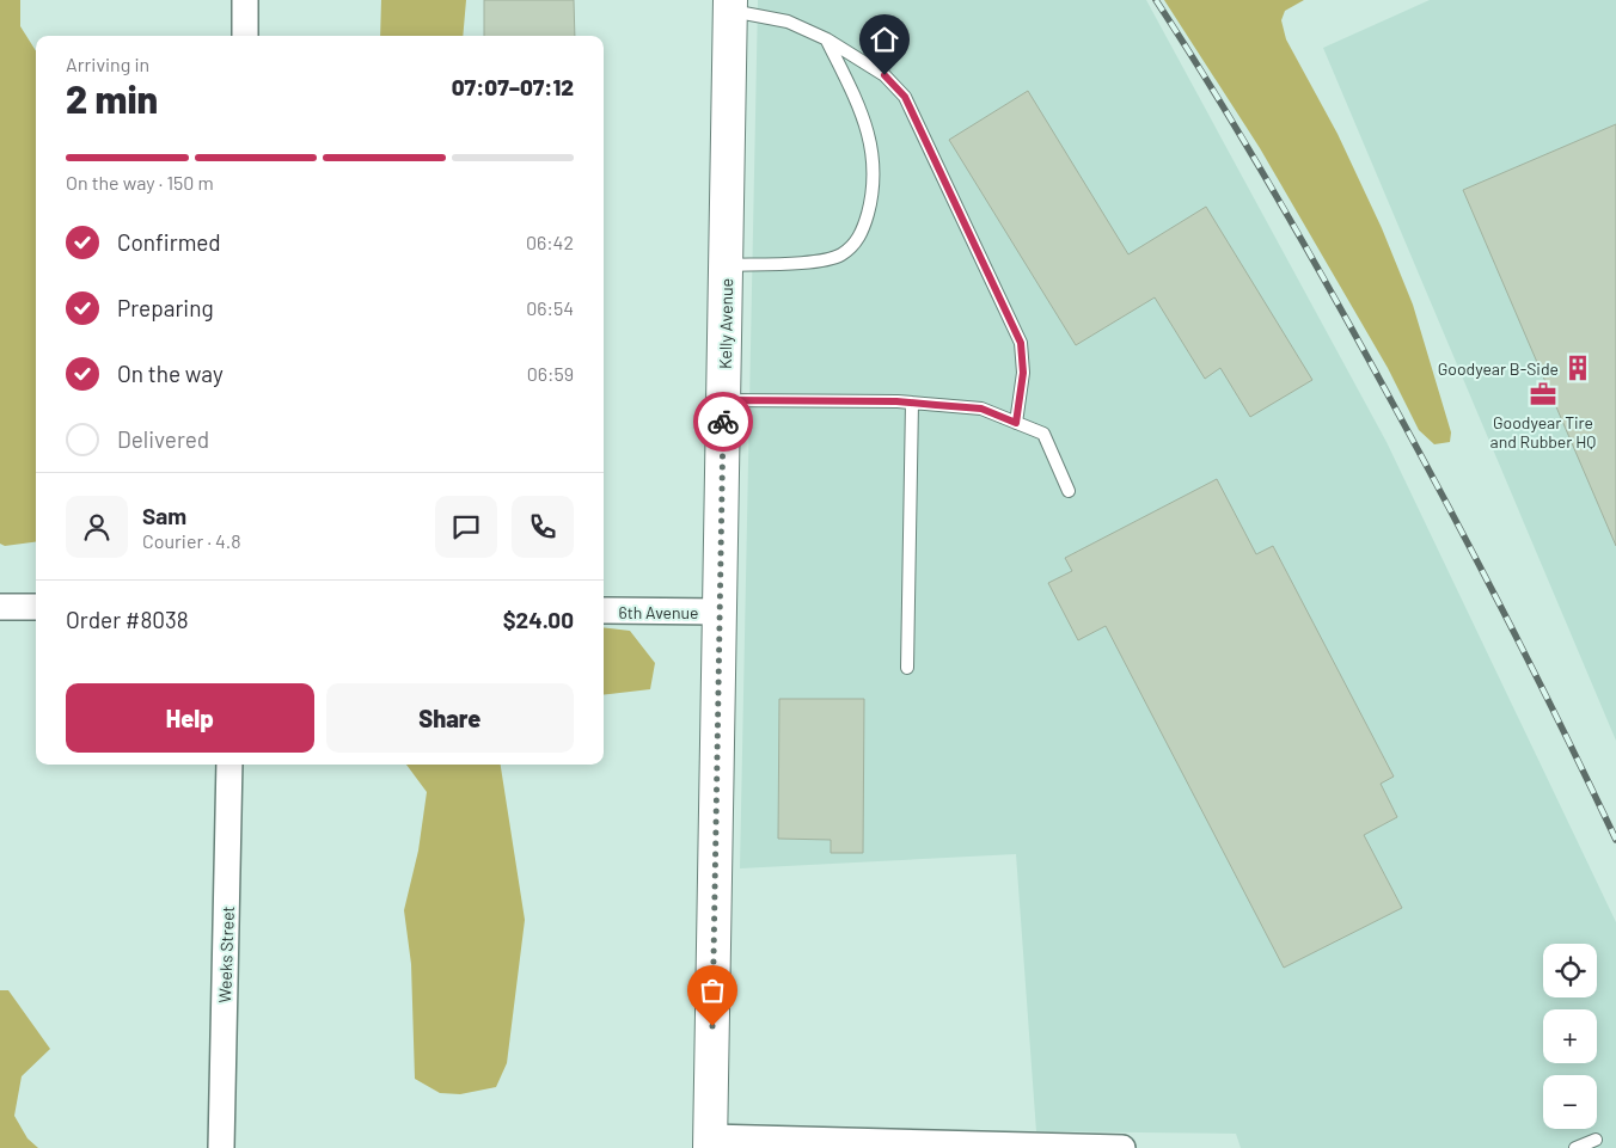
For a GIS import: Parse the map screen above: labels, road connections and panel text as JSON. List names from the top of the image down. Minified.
{"streets":{"main road":["Kelly Avenue"],"street":["6th Avenue","Weeks Street"]},"crossings":[["Kelly Avenue","6th Avenue"]],"places":{"building":["Goodyear B-Side"],"office":["Goodyear Tire and Rubber HQ"]},"page":{"heading":["2 min","Arriving in","07:07–07:12"],"panel":["Sam","Courier · 4.8","Order #8038","$24.00"],"bar":"On the way · 150 m","list":[["Confirmed","06:42"],["Preparing","06:54"],["On the way","06:59"],"Delivered"],"buttons":["Help","Share"],"map_buttons":["+","−"]}}
